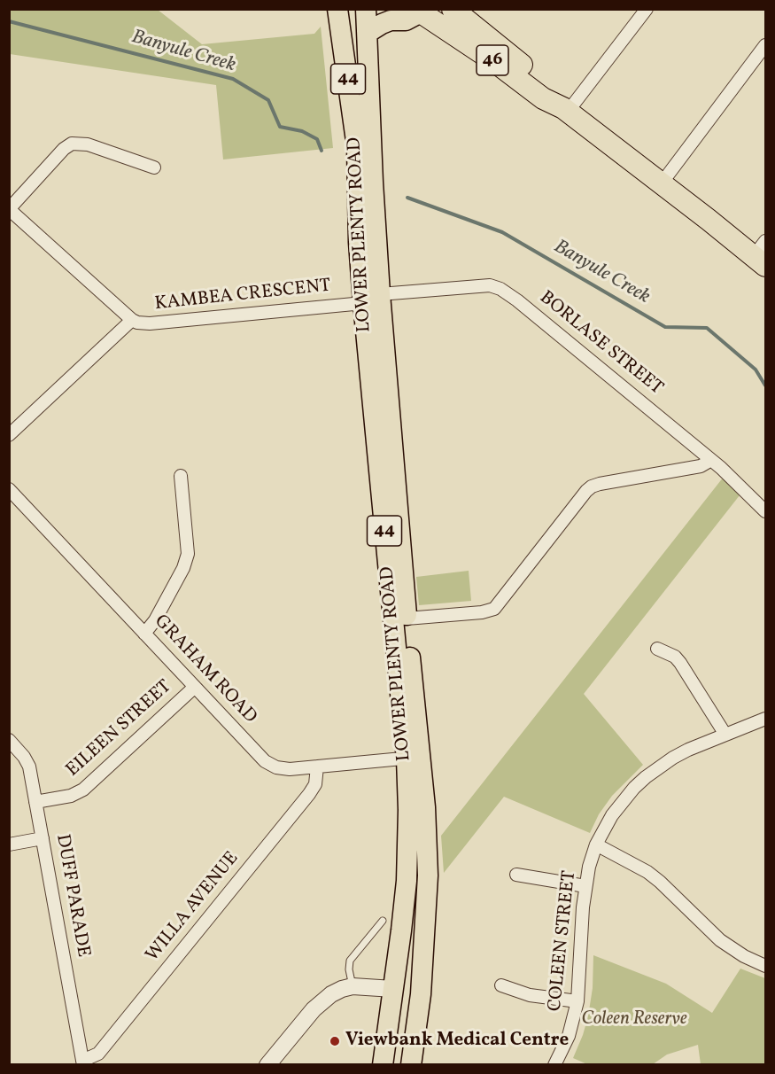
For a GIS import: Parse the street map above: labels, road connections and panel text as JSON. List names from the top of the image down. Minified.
{"streets":{"highway":["46"],"main road":["44","LOWER PLENTY ROAD"],"street":["KAMBEA CRESCENT","BORLASE STREET","GRAHAM ROAD","EILEEN STREET","DUFF PARADE","WILLA AVENUE","COLEEN STREET"]},"crossings":[["LOWER PLENTY ROAD","KAMBEA CRESCENT"],["LOWER PLENTY ROAD","BORLASE STREET"],["LOWER PLENTY ROAD","GRAHAM ROAD"],["KAMBEA CRESCENT","BORLASE STREET"],["GRAHAM ROAD","EILEEN STREET"],["GRAHAM ROAD","WILLA AVENUE"],["EILEEN STREET","DUFF PARADE"],["DUFF PARADE","WILLA AVENUE"]],"water":["Banyule Creek"],"parks":["Coleen Reserve"],"places":["Viewbank Medical Centre"]}
